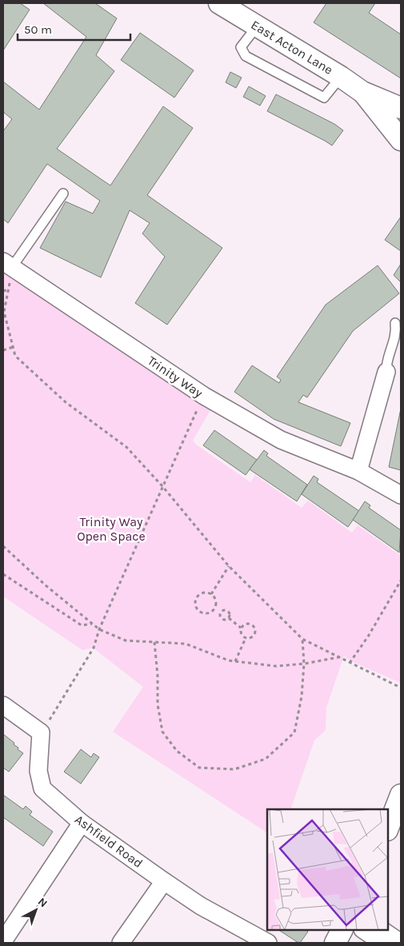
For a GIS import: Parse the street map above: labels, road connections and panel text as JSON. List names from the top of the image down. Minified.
{"streets":{"street":["East Acton Lane","Trinity Way","Ashfield Road"]},"parks":["Trinity Way Open Space"],"scale_bar":"50 m","north":"top right"}
